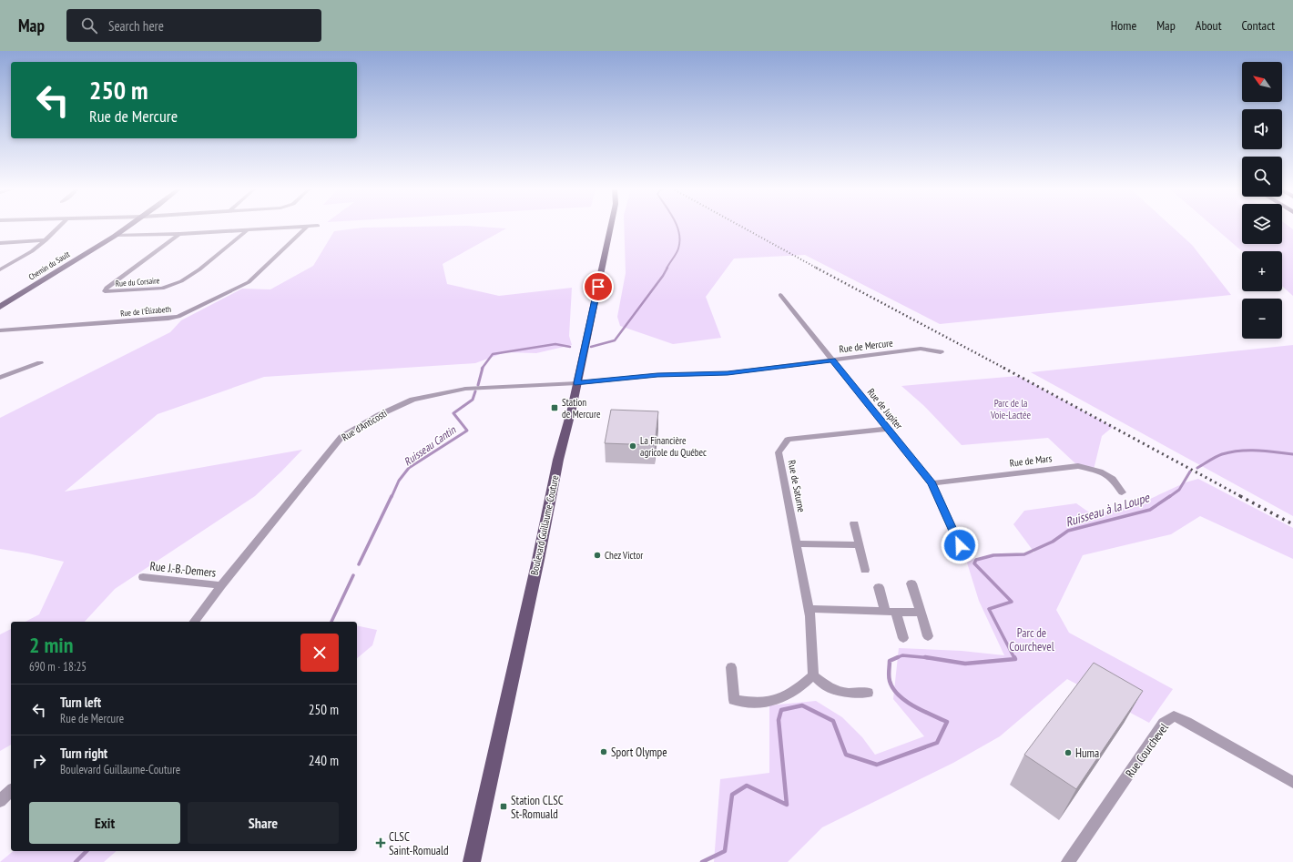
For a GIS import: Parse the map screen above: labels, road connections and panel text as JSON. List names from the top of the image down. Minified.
{"streets":{"main road":["Boulevard Guillaume-Couture"],"street":["Chemin du Sault","Rue du Corsaire","Rue de l'Élizabeth","Rue de Mercure","Rue de Jupiter","Rue d'Anticosti","Rue de Mars","Rue de Saturne","Rue J.-B.-Demers","Rue Courchevel"]},"crossings":[["Rue de Mercure","Rue de Jupiter"],["Rue de Mercure","Rue d'Anticosti"],["Rue de Mercure","Boulevard Guillaume-Couture"],["Rue de Jupiter","Rue de Mars"],["Rue de Jupiter","Rue de Saturne"],["Rue d'Anticosti","Boulevard Guillaume-Couture"],["Rue d'Anticosti","Rue J.-B.-Demers"]],"water":["Ruisseau Cantin","Ruisseau à la Loupe"],"parks":["Parc de la Voie-Lactée","Parc de Courchevel"],"places":{"transit":["Station de Mercure","Station CLSC St-Romuald"],"other":["La Financière agricole du Québec","Chez Victor","Sport Olympe","Huma"],"health":["CLSC Saint-Romuald"]},"north":"top left","page":{"header":"Map","search":"Search here","nav":["Home","Map","About","Contact"],"map_buttons":["+","−"],"turn":["250 m","Rue de Mercure"],"heading":["2 min","690 m · 18:25"],"list":[{"name":"Turn left","note":"Rue de Mercure","value":"250 m"},{"name":"Turn right","note":"Boulevard Guillaume-Couture","value":"240 m"}],"buttons":["Exit","Share"]}}
